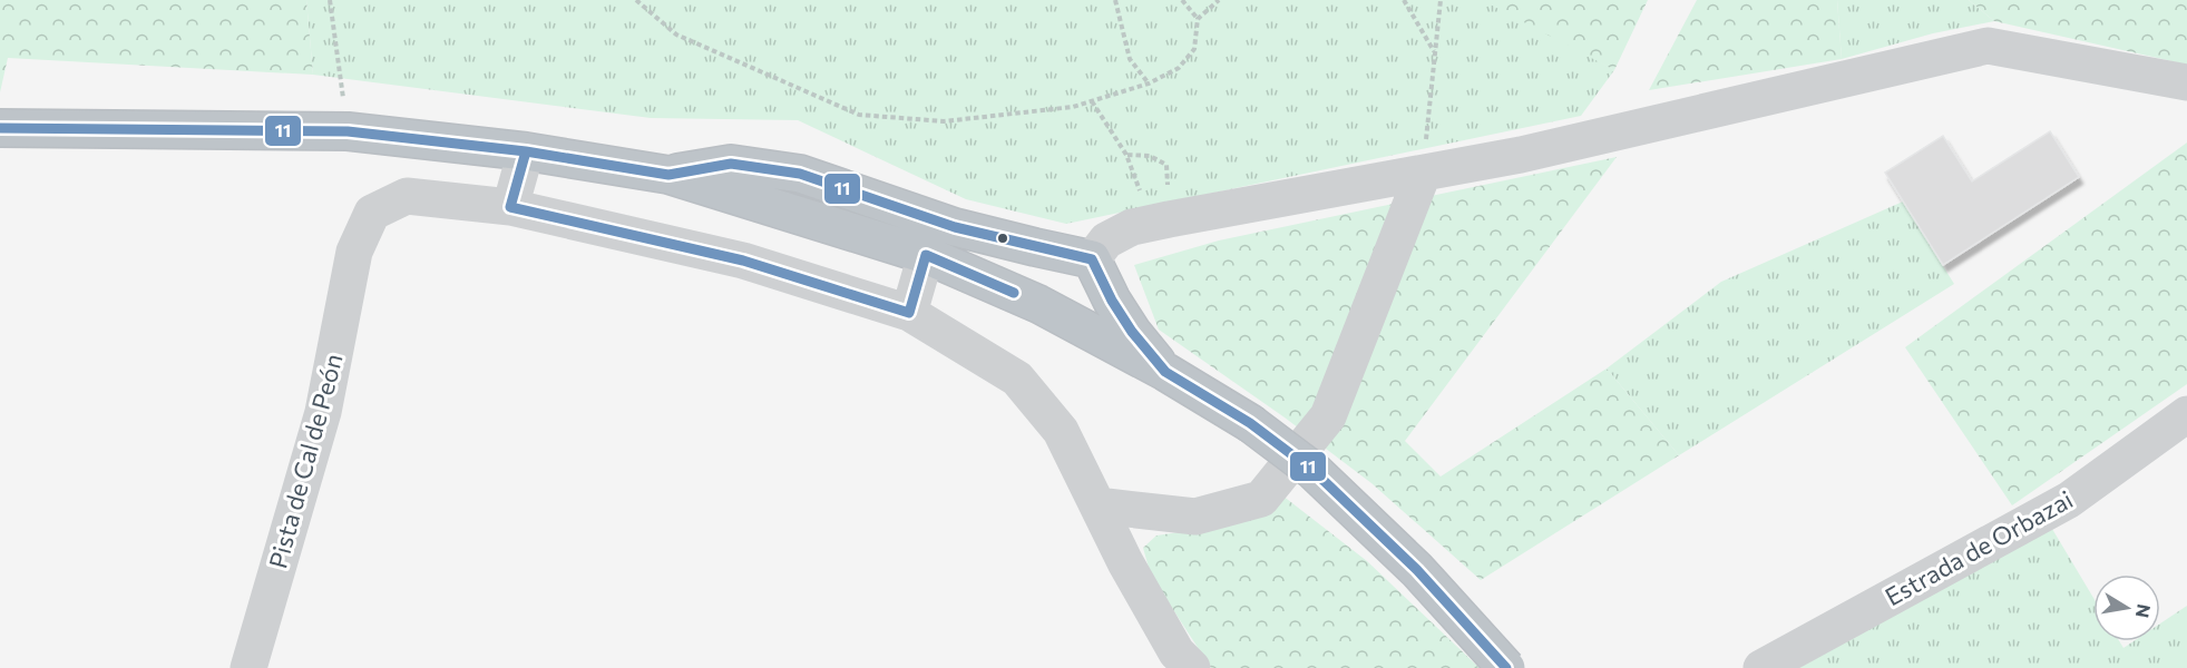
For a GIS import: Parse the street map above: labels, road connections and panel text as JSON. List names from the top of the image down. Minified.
{"streets":{"street":["Pista de Cal de Peón","Estrada de Orbazai"]},"lines":["transit line 11"],"north":"right"}
